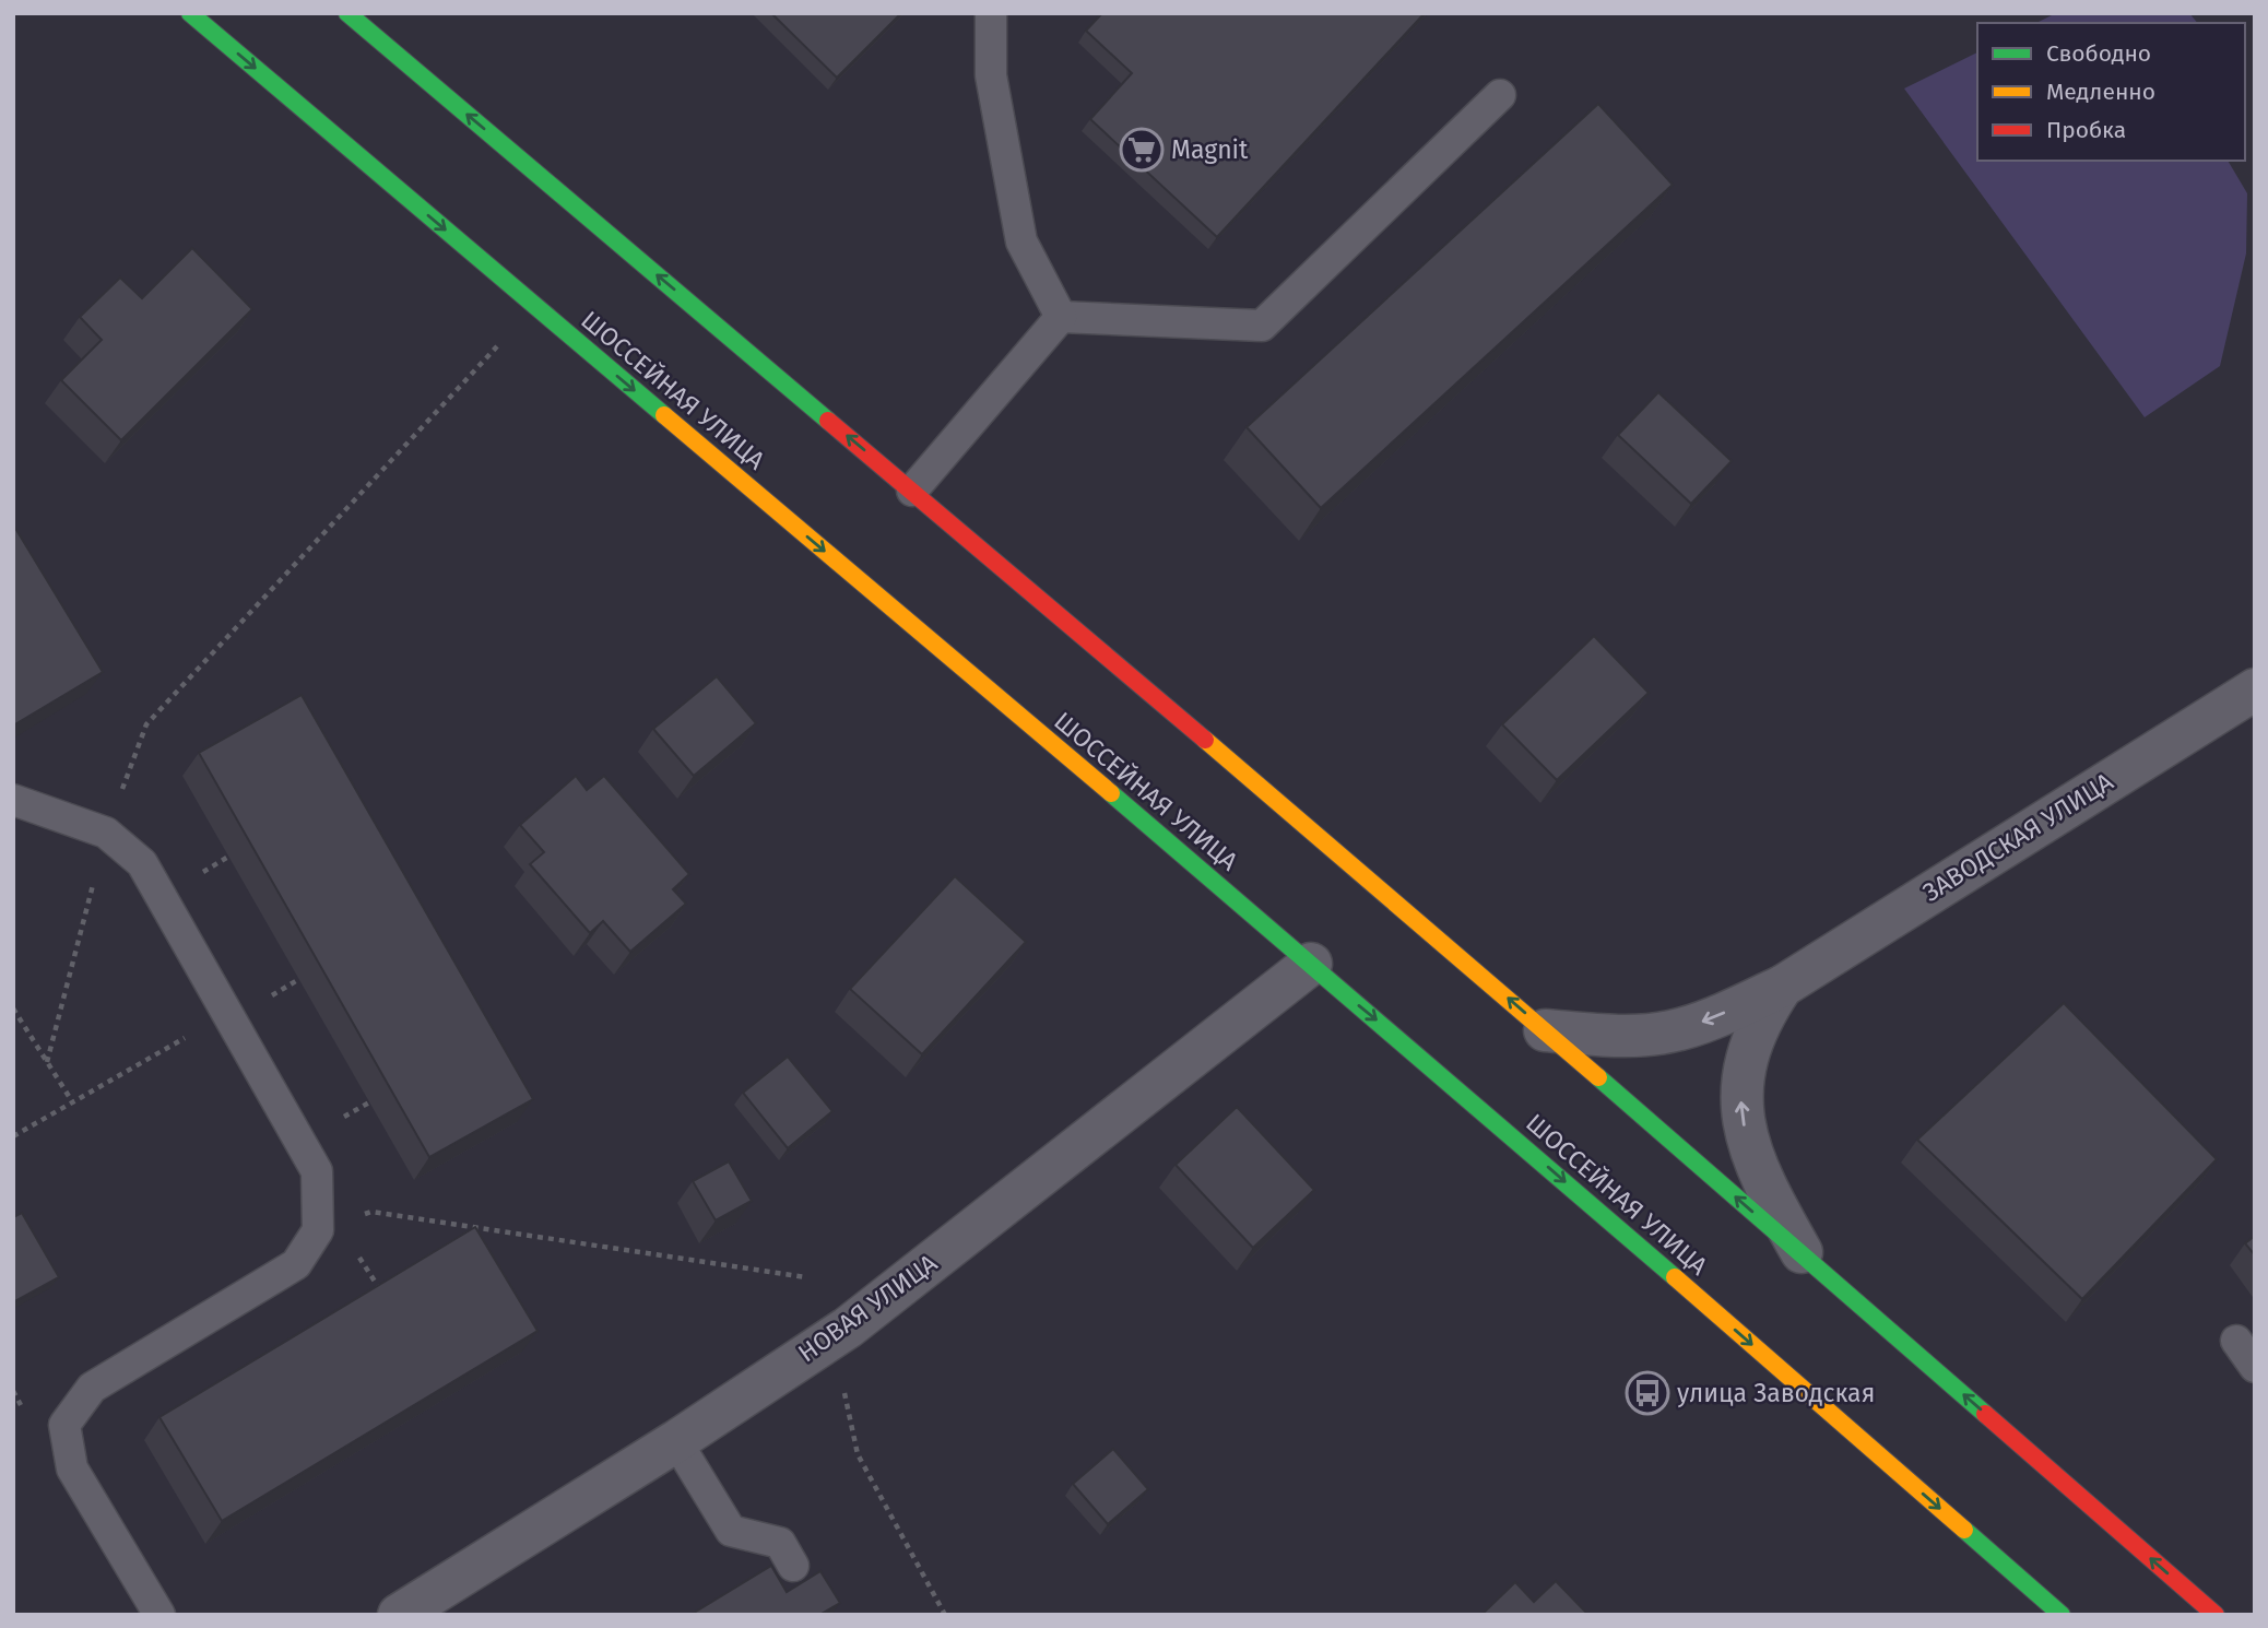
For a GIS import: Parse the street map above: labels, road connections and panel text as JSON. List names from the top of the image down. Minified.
{"streets":{"main road":["ШОССЕЙНАЯ УЛИЦА"],"street":["ЗАВОДСКАЯ УЛИЦА","НОВАЯ УЛИЦА"]},"crossings":[["ШОССЕЙНАЯ УЛИЦА","НОВАЯ УЛИЦА"]],"places":{"supermarket":["Magnit"],"bus stop":["улица Заводская"]},"legend":["Свободно","Медленно","Пробка"]}
